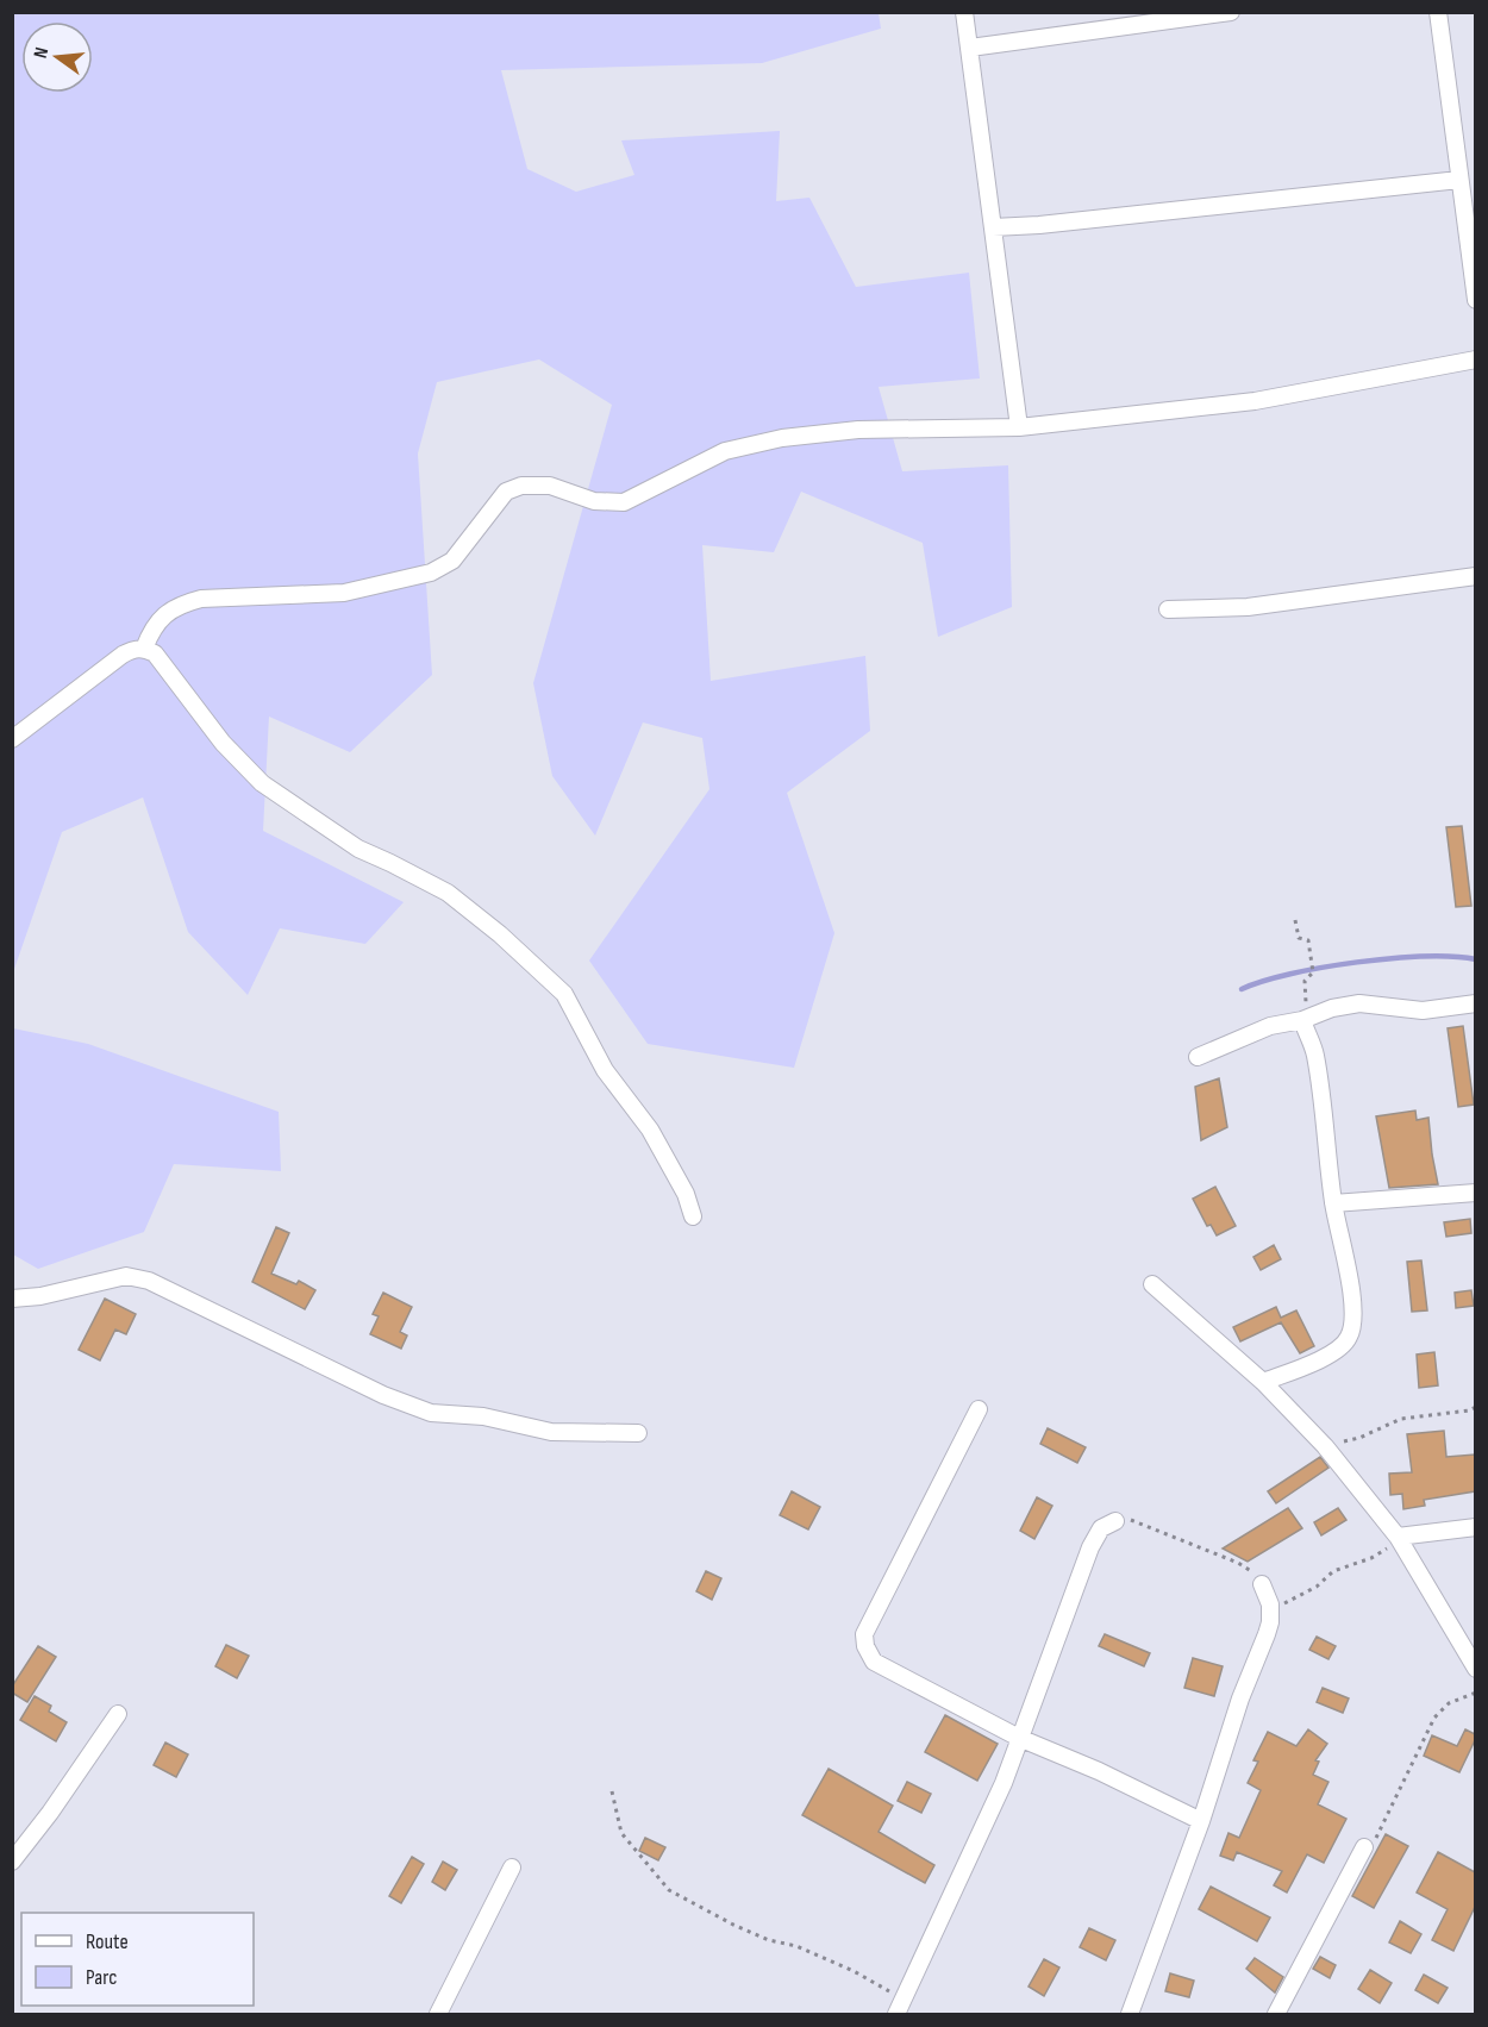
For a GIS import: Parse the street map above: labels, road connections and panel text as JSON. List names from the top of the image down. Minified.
{"legend":["Route","Parc"],"north":"left"}
